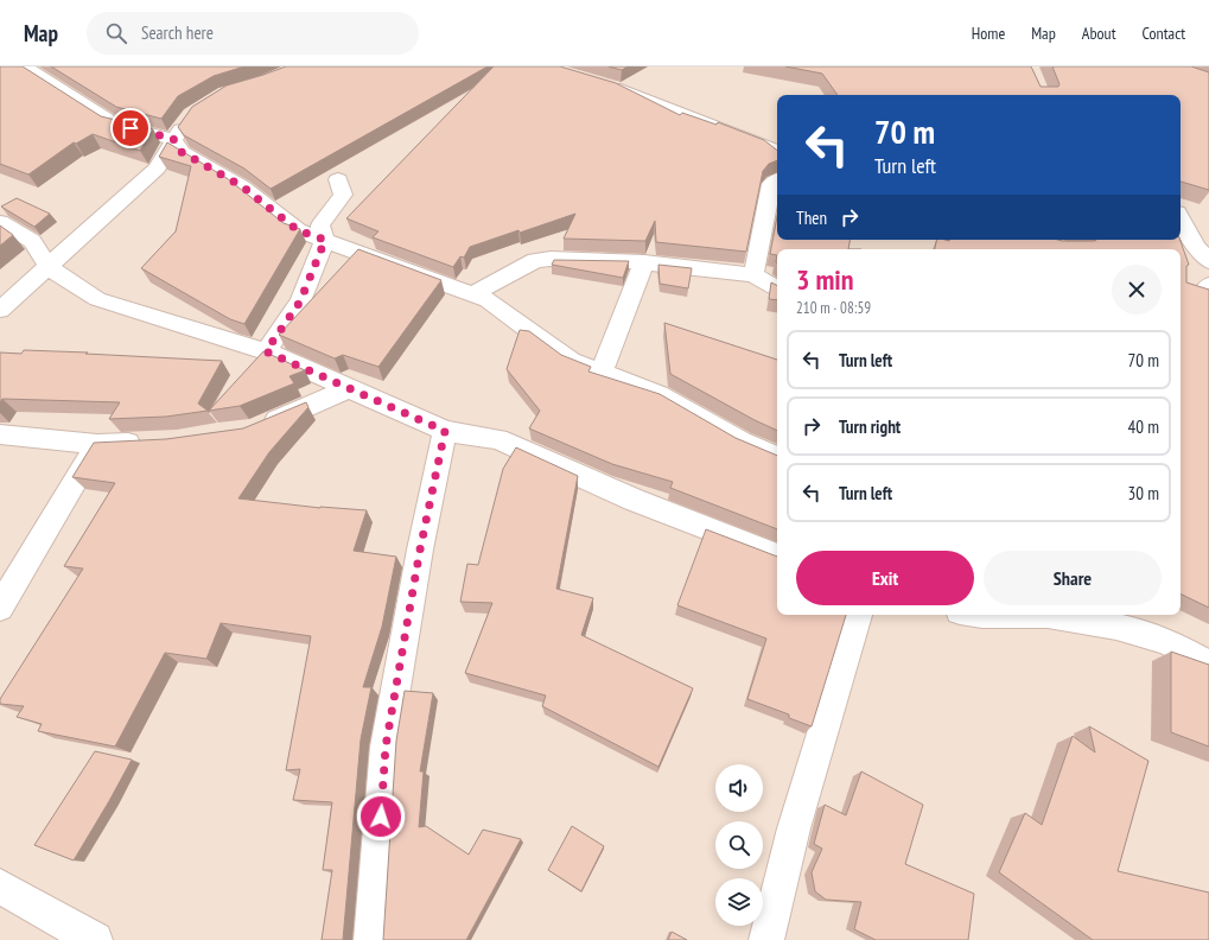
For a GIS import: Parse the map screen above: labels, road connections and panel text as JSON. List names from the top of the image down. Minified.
{"page":{"header":"Map","search":"Search here","nav":["Home","Map","About","Contact"],"turn":["70 m","Turn left"],"then":"Then","heading":["3 min","210 m · 08:59"],"list":[{"name":"Turn left","value":"70 m"},{"name":"Turn right","value":"40 m"},{"name":"Turn left","value":"30 m"}],"buttons":["Exit","Share"]}}
